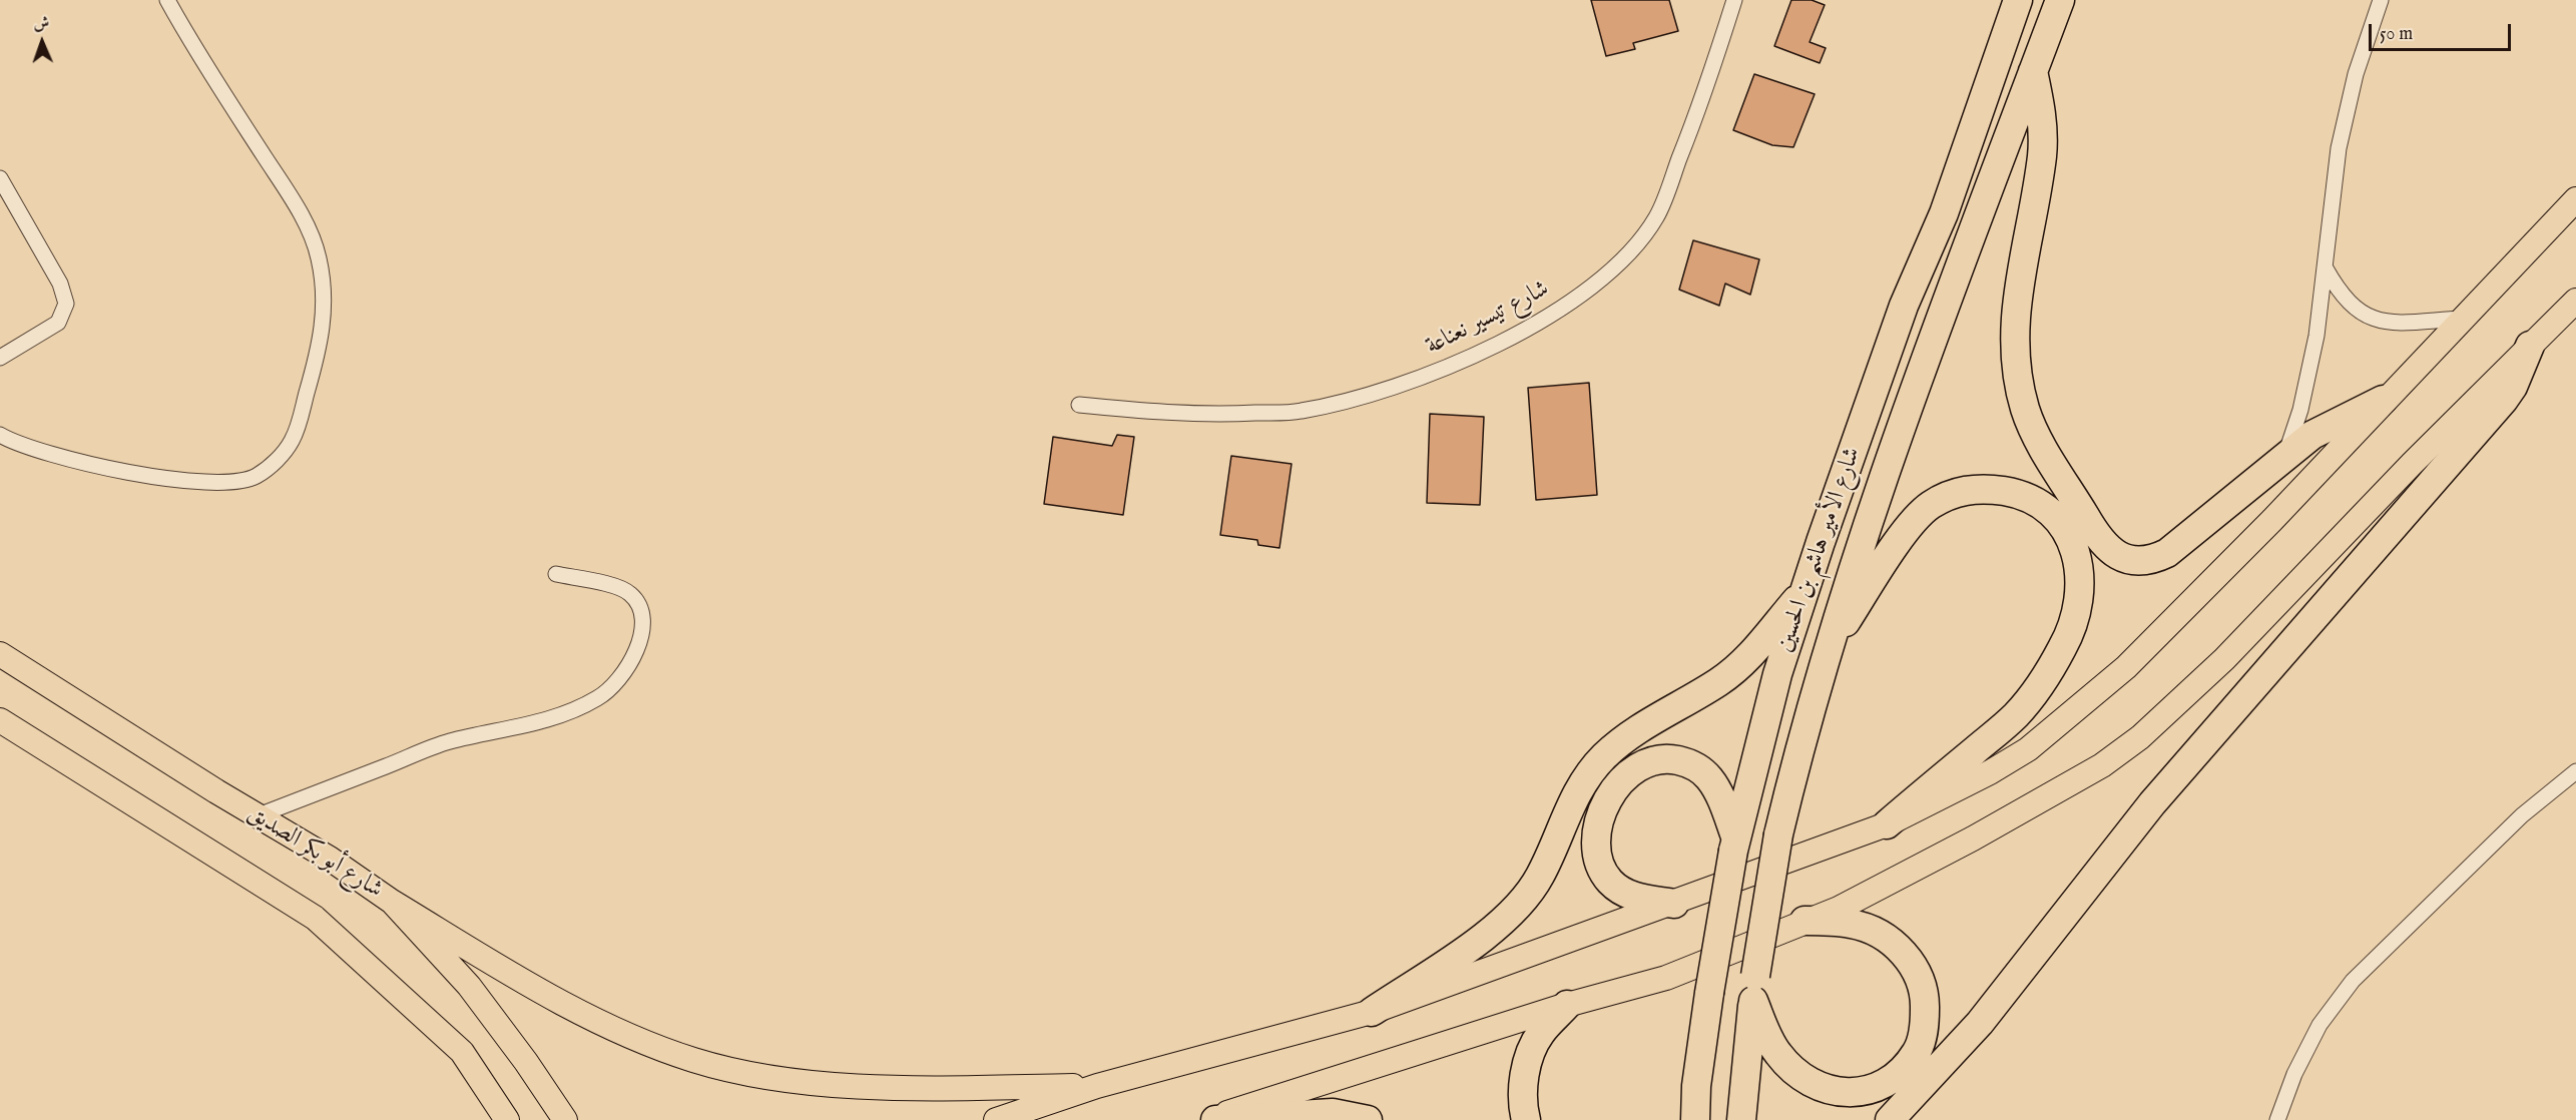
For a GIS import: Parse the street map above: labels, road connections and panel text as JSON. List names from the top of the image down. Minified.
{"streets":{"highway":["شارع الأمير هاشم بن الحسين"],"main road":["شارع أبو بكر الصديق"],"street":["شارع تيسير نعناعة"]},"scale_bar":"50 m","north":"top"}
